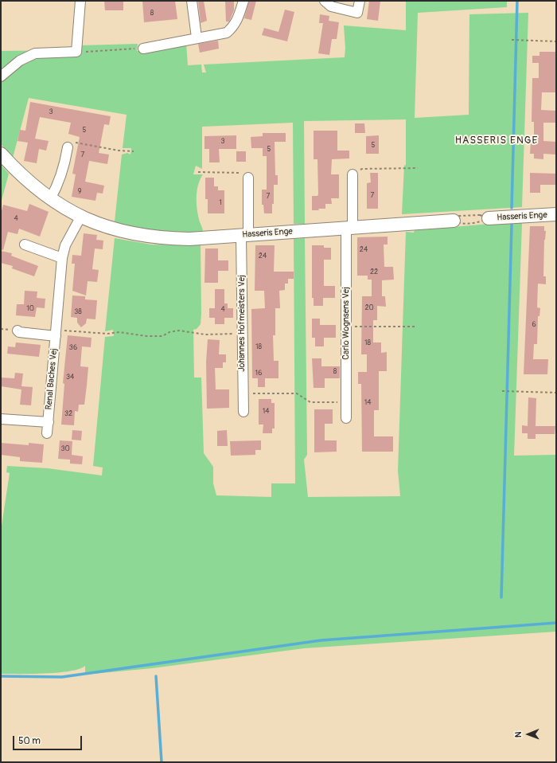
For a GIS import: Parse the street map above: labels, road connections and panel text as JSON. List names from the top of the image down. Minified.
{"streets":{"street":["Hasseris Enge","Johannes Hofmeisters Vej","Carlo Wognsens Vej","Renal Baches Vej"]},"crossings":[["Hasseris Enge","Johannes Hofmeisters Vej"],["Hasseris Enge","Carlo Wognsens Vej"],["Hasseris Enge","Renal Baches Vej"]],"districts":["HASSERIS ENGE"],"house_numbers":["8","3","5","3","5","5","7","9","7","7","1","4","24","24","22","20","10","4","38","6","18","18","36","8","16","34","14","14","32","30"],"scale_bar":"50 m","north":"left"}
